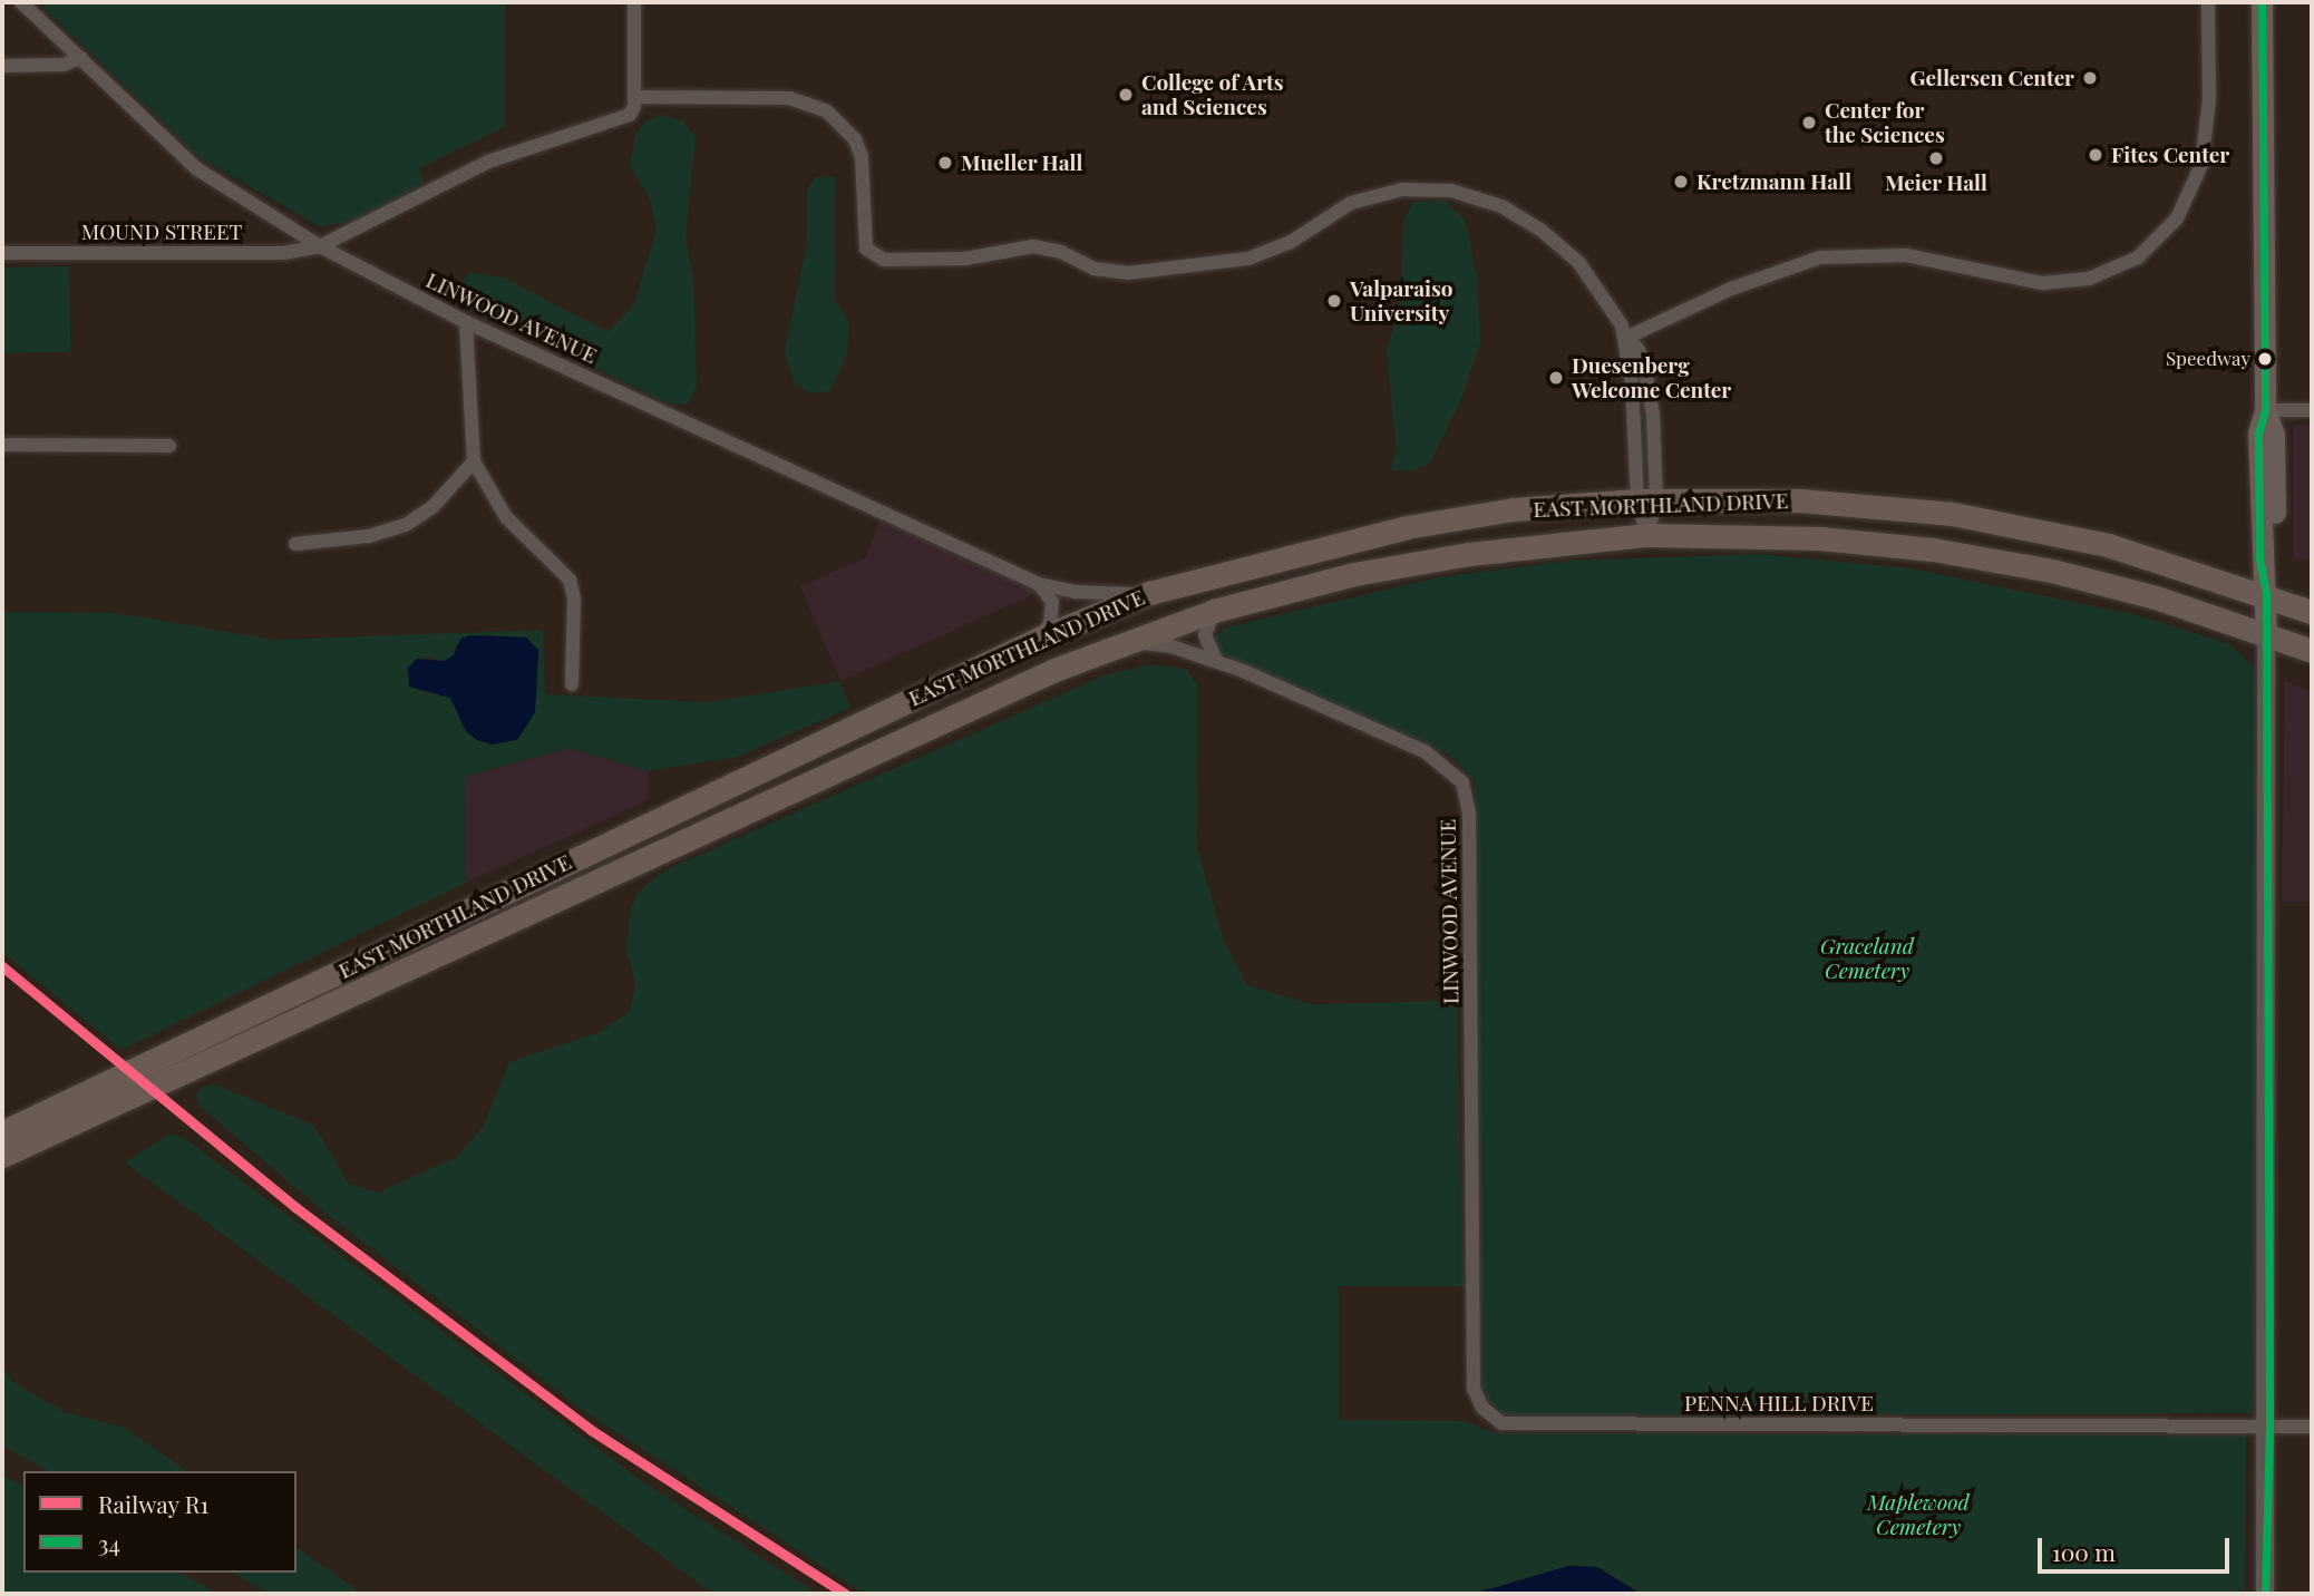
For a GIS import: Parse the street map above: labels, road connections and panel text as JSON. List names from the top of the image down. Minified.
{"streets":{"highway":["EAST MORTHLAND DRIVE"],"street":["MOUND STREET","LINWOOD AVENUE","PENNA HILL DRIVE"]},"crossings":[["MOUND STREET","LINWOOD AVENUE"],["LINWOOD AVENUE","EAST MORTHLAND DRIVE"],["LINWOOD AVENUE","PENNA HILL DRIVE"]],"parks":["Graceland Cemetery","Maplewood Cemetery"],"places":["Gellersen Center","College of Arts and Sciences","Center for the Sciences","Fites Center","Meier Hall","Mueller Hall","Kretzmann Hall","Valparaiso University","Speedway","Duesenberg Welcome Center"],"lines":["transit line 34","rail line R1"],"legend":["Railway R1","34"],"scale_bar":"100 m"}
